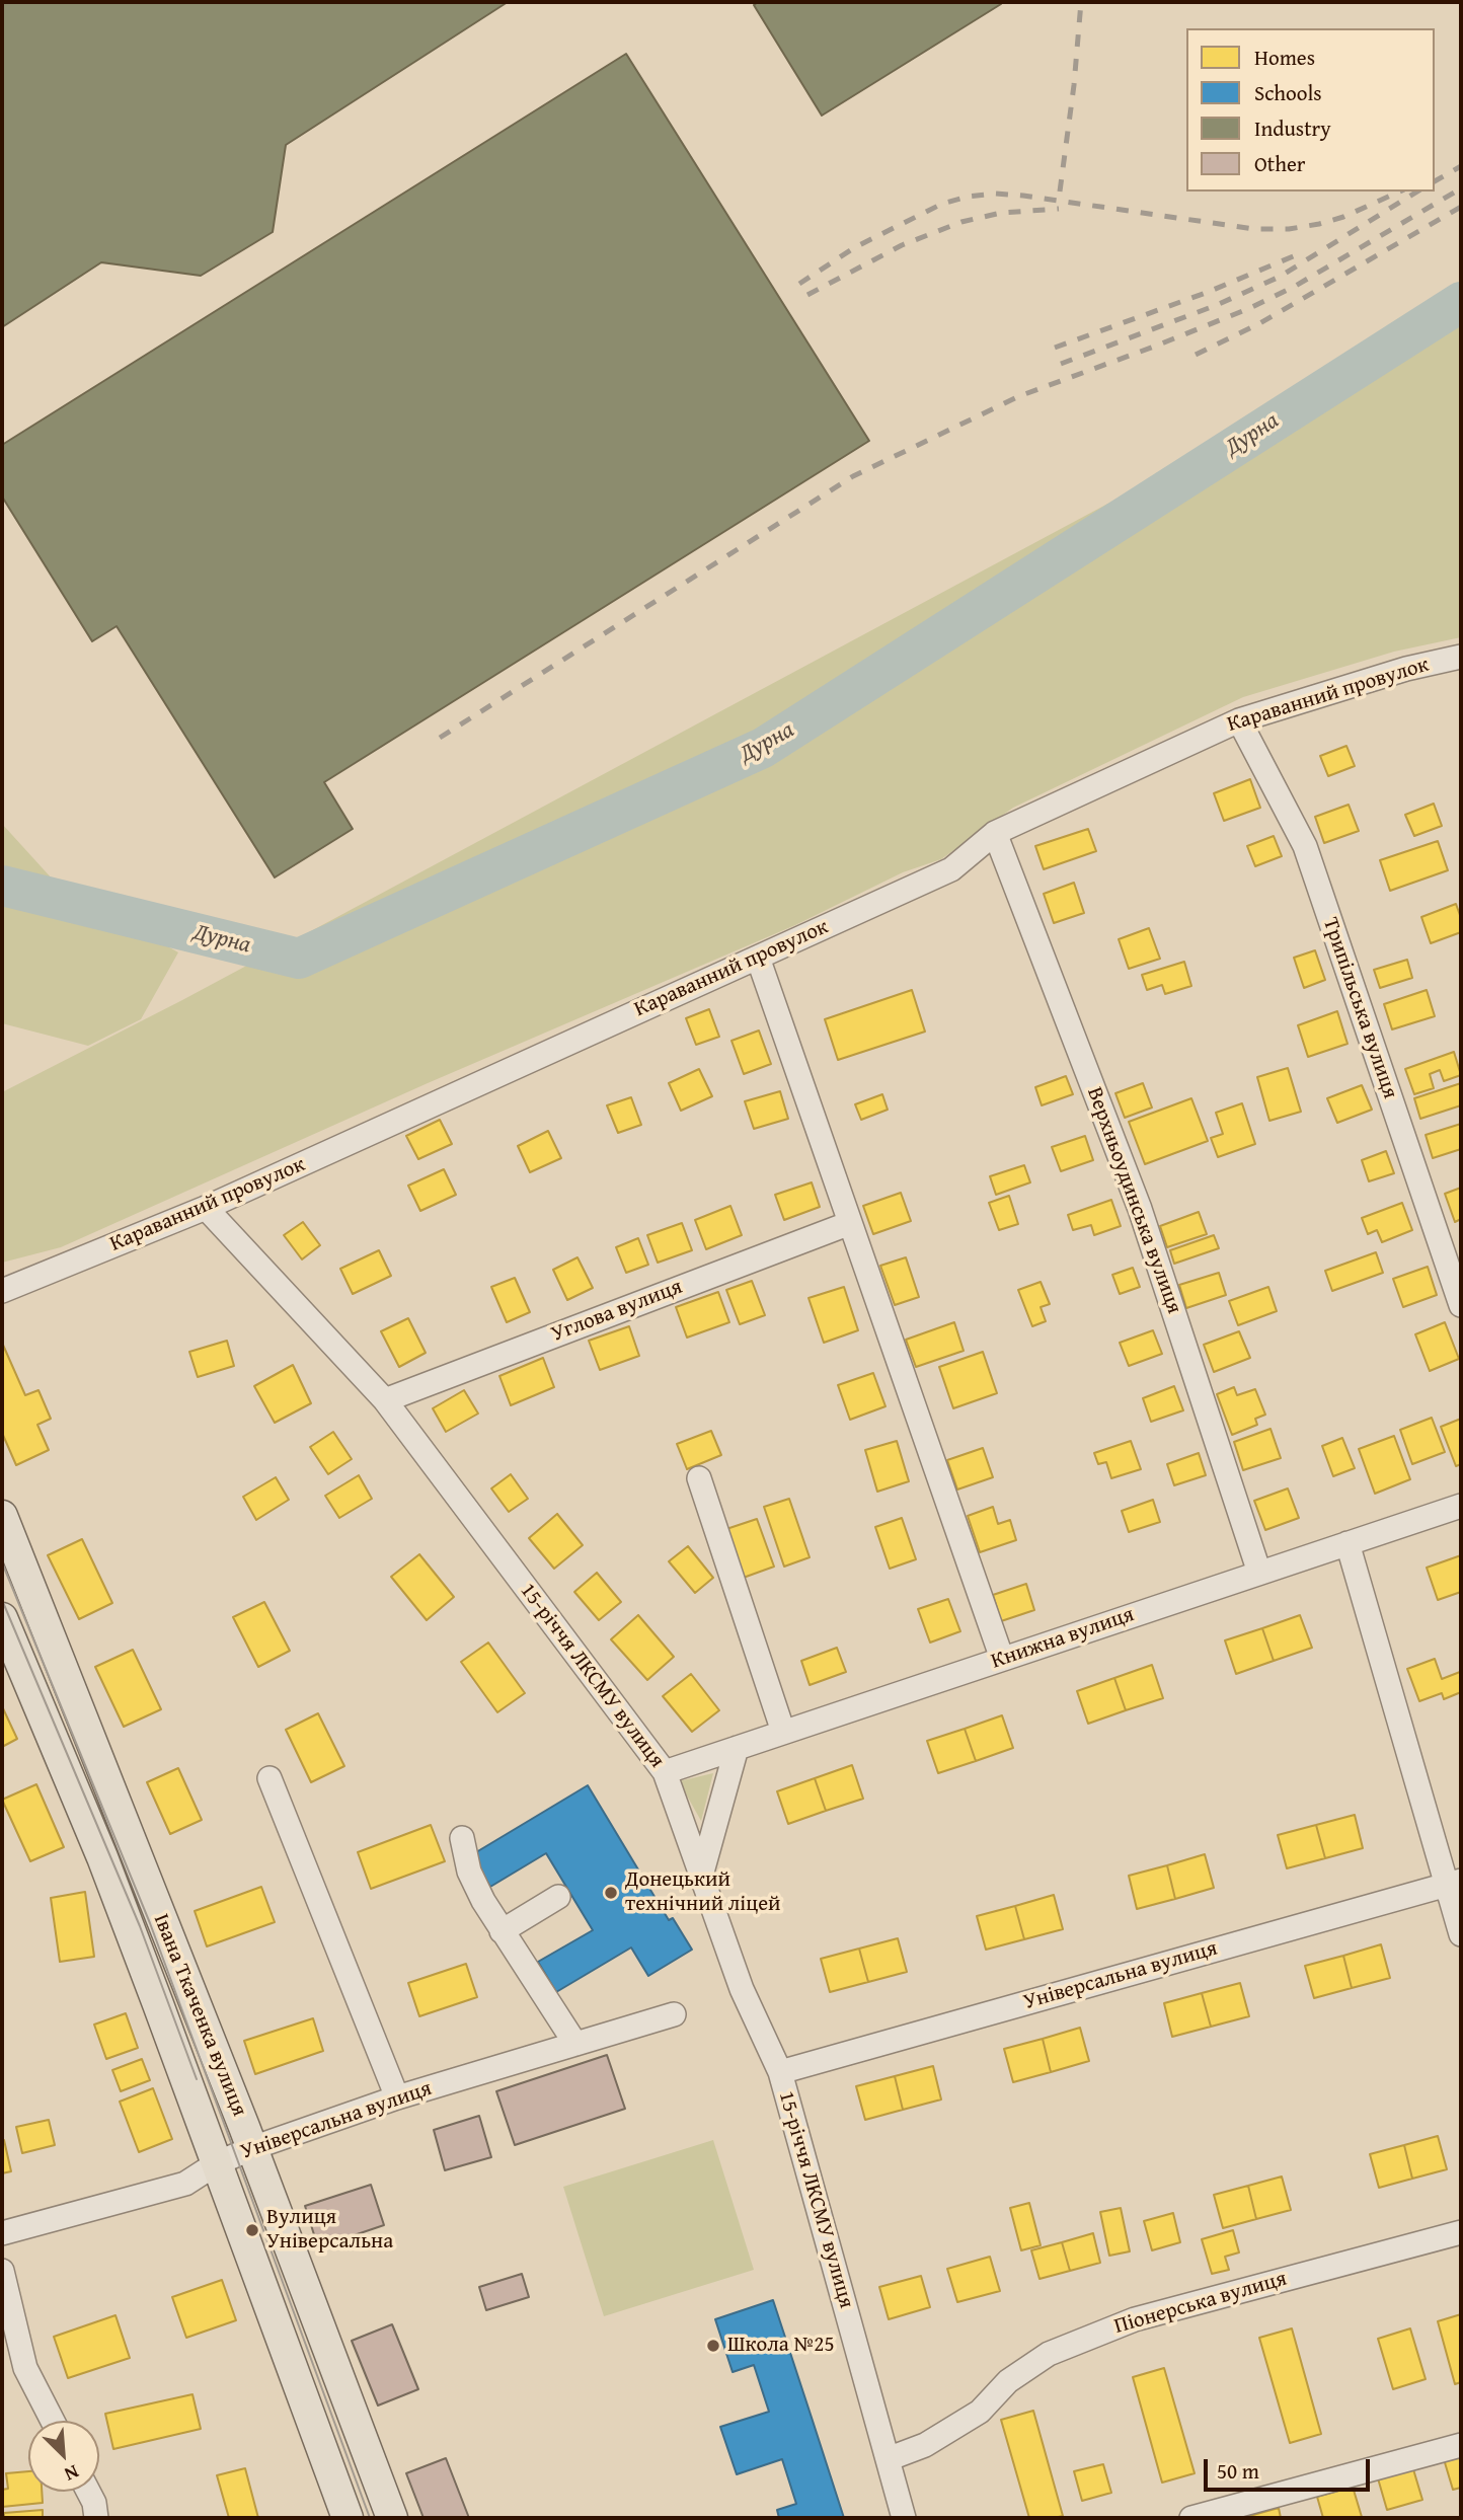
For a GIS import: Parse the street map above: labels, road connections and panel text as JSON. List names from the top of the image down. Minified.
{"streets":{"main road":["Івана Ткаченка вулиця"],"street":["Караванний провулок","Трипільська вулиця","Верхньоудинська вулиця","Углова вулиця","Книжна вулиця","15-річчя ЛКСМУ вулиця","Універсальна вулиця","Піонерська вулиця"]},"crossings":[["Караванний провулок","Трипільська вулиця"],["Караванний провулок","Верхньоудинська вулиця"],["Караванний провулок","15-річчя ЛКСМУ вулиця"],["Верхньоудинська вулиця","Книжна вулиця"],["Углова вулиця","15-річчя ЛКСМУ вулиця"],["Книжна вулиця","15-річчя ЛКСМУ вулиця"],["15-річчя ЛКСМУ вулиця","Універсальна вулиця"],["15-річчя ЛКСМУ вулиця","Піонерська вулиця"],["Універсальна вулиця","Івана Ткаченка вулиця"]],"water":["Дурна"],"places":["Донецький технічний ліцей","Вулиця Універсальна","Школа №25"],"legend":["Homes","Schools","Industry","Other"],"scale_bar":"50 m","north":"bottom right"}
